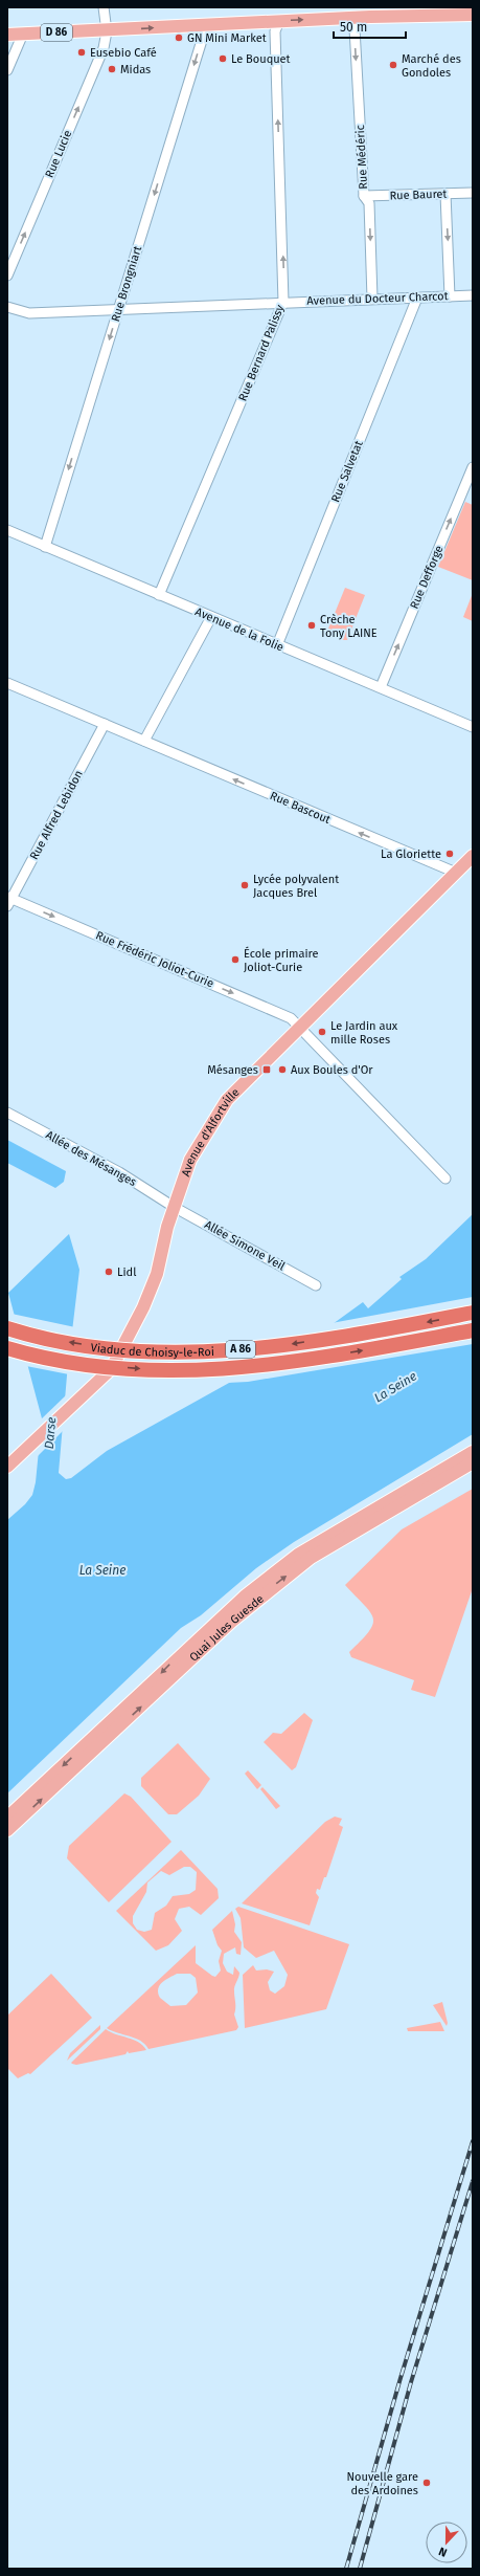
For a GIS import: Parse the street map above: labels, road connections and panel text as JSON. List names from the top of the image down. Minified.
{"streets":{"highway":["Viaduc de Choisy-le-Roi","A 86"],"main road":["D 86","Avenue d'Alfortville","Quai Jules Guesde"],"street":["Rue Lucie","Rue Médéric","Rue Bauret","Rue Brongniart","Avenue du Docteur Charcot","Rue Bernard Palissy","Rue Salvetat","Rue Defforge","Avenue de la Folie","Rue Bascout","Rue Alfred Lebidon","Rue Frédéric Joliot-Curie","Allée des Mésanges","Allée Simone Veil"]},"crossings":[["D 86","Rue Lucie"],["D 86","Rue Médéric"],["D 86","Rue Brongniart"],["D 86","Rue Bernard Palissy"],["Rue Médéric","Rue Bauret"],["Rue Médéric","Avenue du Docteur Charcot"],["Rue Brongniart","Avenue du Docteur Charcot"],["Rue Brongniart","Avenue de la Folie"],["Avenue du Docteur Charcot","Rue Bernard Palissy"],["Avenue du Docteur Charcot","Rue Salvetat"],["Rue Bernard Palissy","Avenue de la Folie"],["Rue Salvetat","Avenue de la Folie"],["Rue Defforge","Avenue de la Folie"],["Rue Bascout","Rue Alfred Lebidon"],["Rue Bascout","Avenue d'Alfortville"],["Rue Alfred Lebidon","Rue Frédéric Joliot-Curie"],["Rue Frédéric Joliot-Curie","Avenue d'Alfortville"],["Avenue d'Alfortville","Allée des Mésanges"],["Avenue d'Alfortville","Allée Simone Veil"],["Allée des Mésanges","Allée Simone Veil"]],"one_way":["Rue Lucie","Rue Brongniart","Rue Bernard Palissy","Rue Defforge","Rue Bascout","Rue Frédéric Joliot-Curie"],"water":["La Seine","Darse"],"places":{"other":["GN Mini Market","Eusebio Café","Le Bouquet","Marché des Gondoles","Midas","Crèche Tony LAINE","La Gloriette","Lycée polyvalent Jacques Brel","École primaire Joliot-Curie","Le Jardin aux mille Roses","Aux Boules d'Or","Lidl","Nouvelle gare des Ardoines"],"transit":["Mésanges"]},"scale_bar":"50 m","north":"bottom"}
